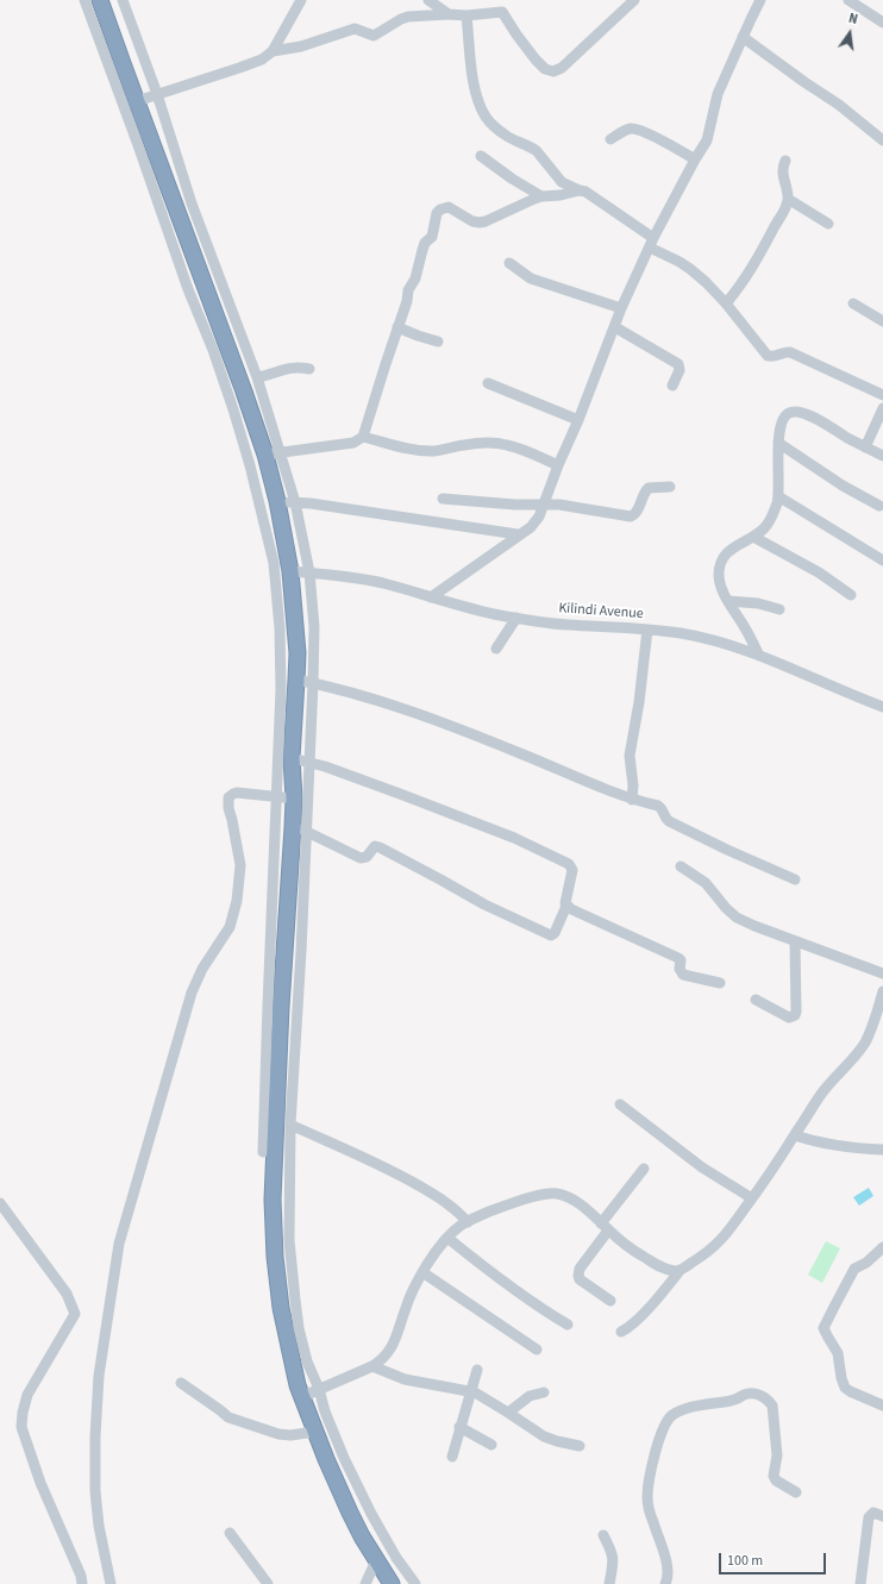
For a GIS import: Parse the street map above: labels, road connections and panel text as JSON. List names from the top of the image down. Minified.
{"streets":{"street":["Kilindi Avenue"]},"scale_bar":"100 m","north":"top"}
